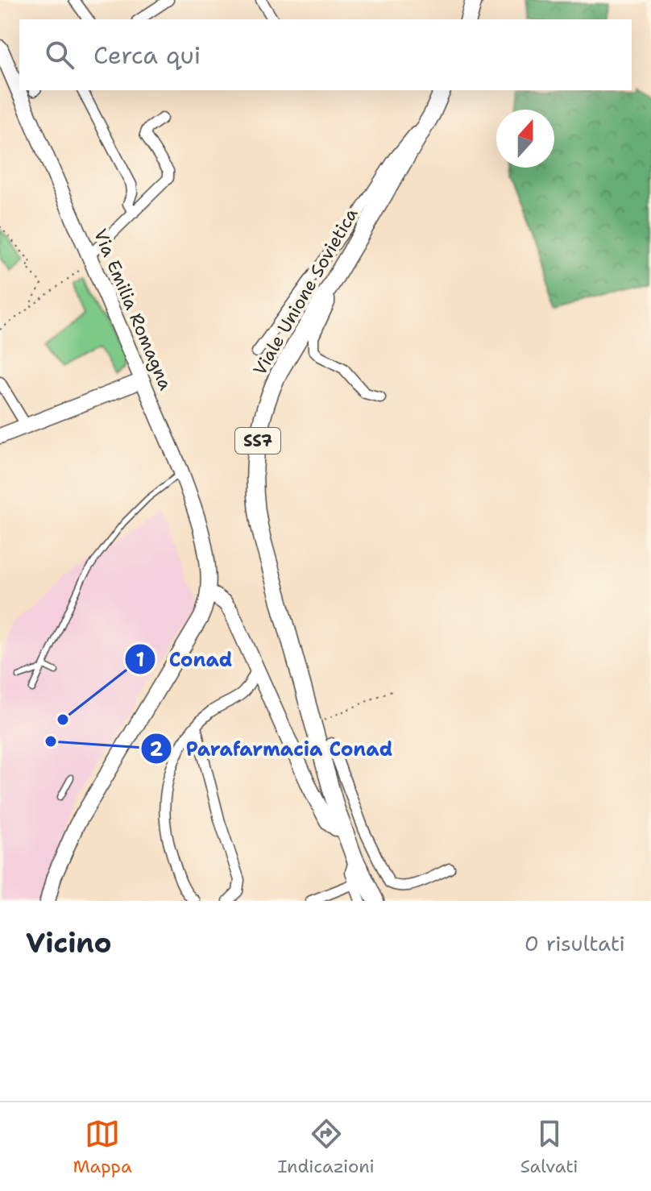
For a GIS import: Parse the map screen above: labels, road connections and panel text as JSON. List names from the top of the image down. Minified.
{"streets":{"main road":["Viale Unione Sovietica","Via Emilia Romagna","SS7"]},"crossings":[["Viale Unione Sovietica","SS7"]],"places":["Conad","Parafarmacia Conad"],"north":"top","page":{"search":"Cerca qui","heading":["Vicino","0 risultati"],"nav":["Mappa","Indicazioni","Salvati"]}}
